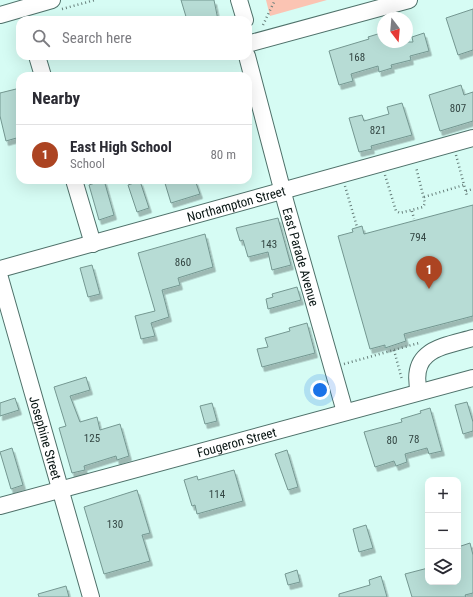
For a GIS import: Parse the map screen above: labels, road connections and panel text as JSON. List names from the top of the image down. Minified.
{"streets":{"street":["Northampton Street","East Parade Avenue","Josephine Street","Fougeron Street"]},"crossings":[["Northampton Street","East Parade Avenue"],["East Parade Avenue","Fougeron Street"],["Josephine Street","Fougeron Street"]],"house_numbers":["168","807","821","794","143","860","125","78","80","114","130"],"north":"bottom","page":{"search":"Search here","heading":"Nearby","list":[{"mark":"1","name":"East High School","note":"School","value":"80 m"}],"pins":"1","map_buttons":["+","−"]}}
